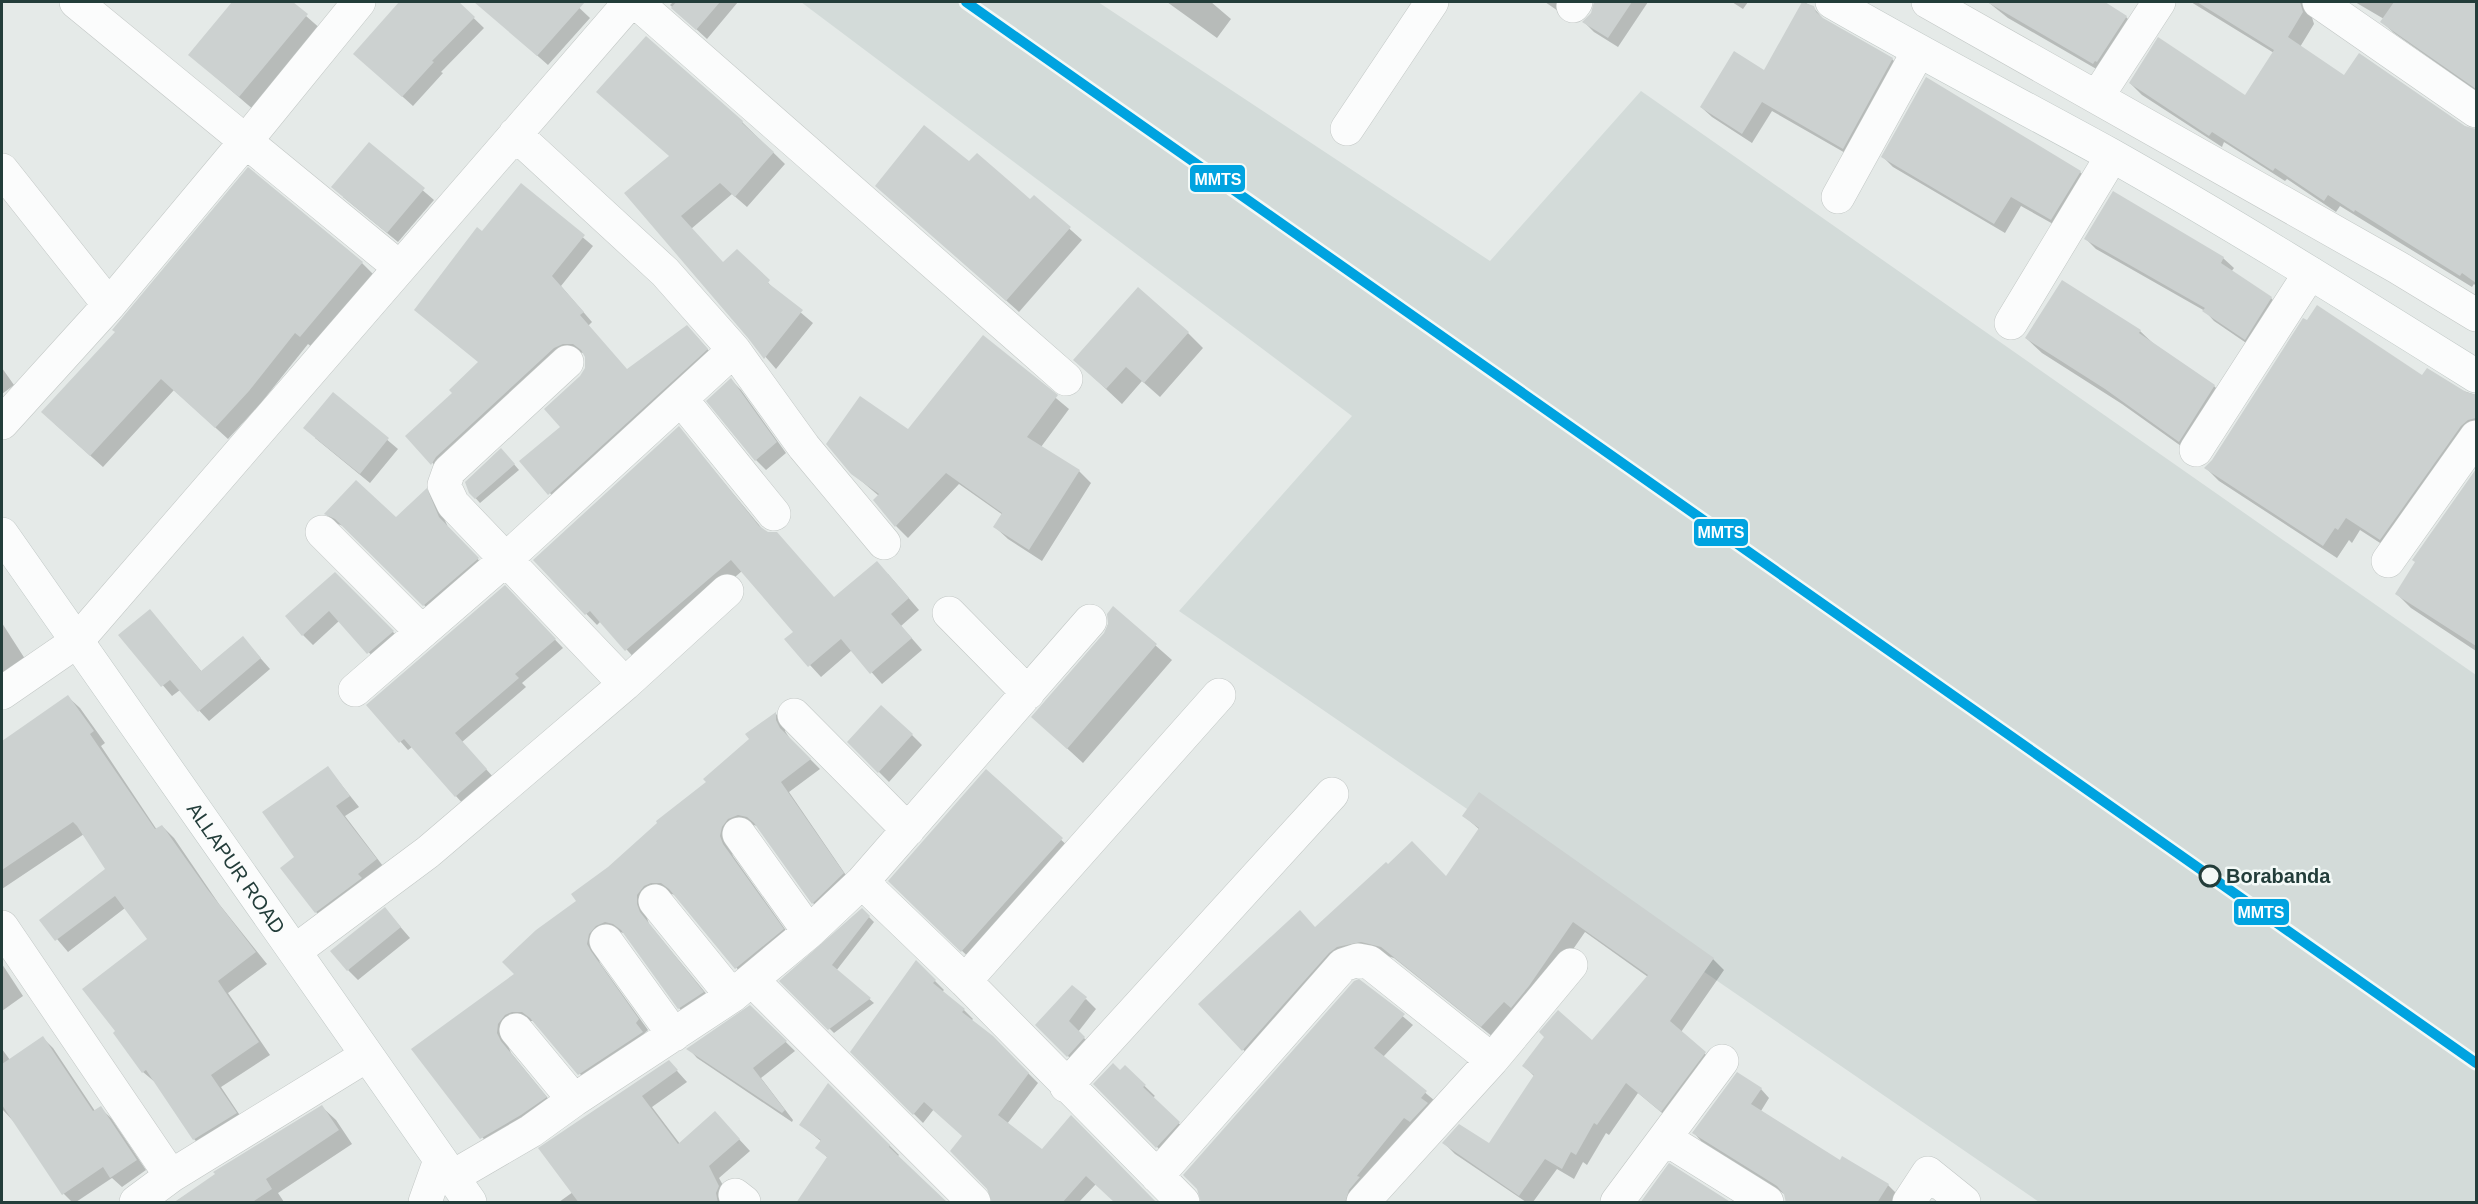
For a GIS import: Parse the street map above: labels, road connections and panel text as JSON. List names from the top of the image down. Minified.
{"streets":{"street":["ALLAPUR ROAD"]},"places":["Borabanda"],"lines":["transit line MMTS"]}
